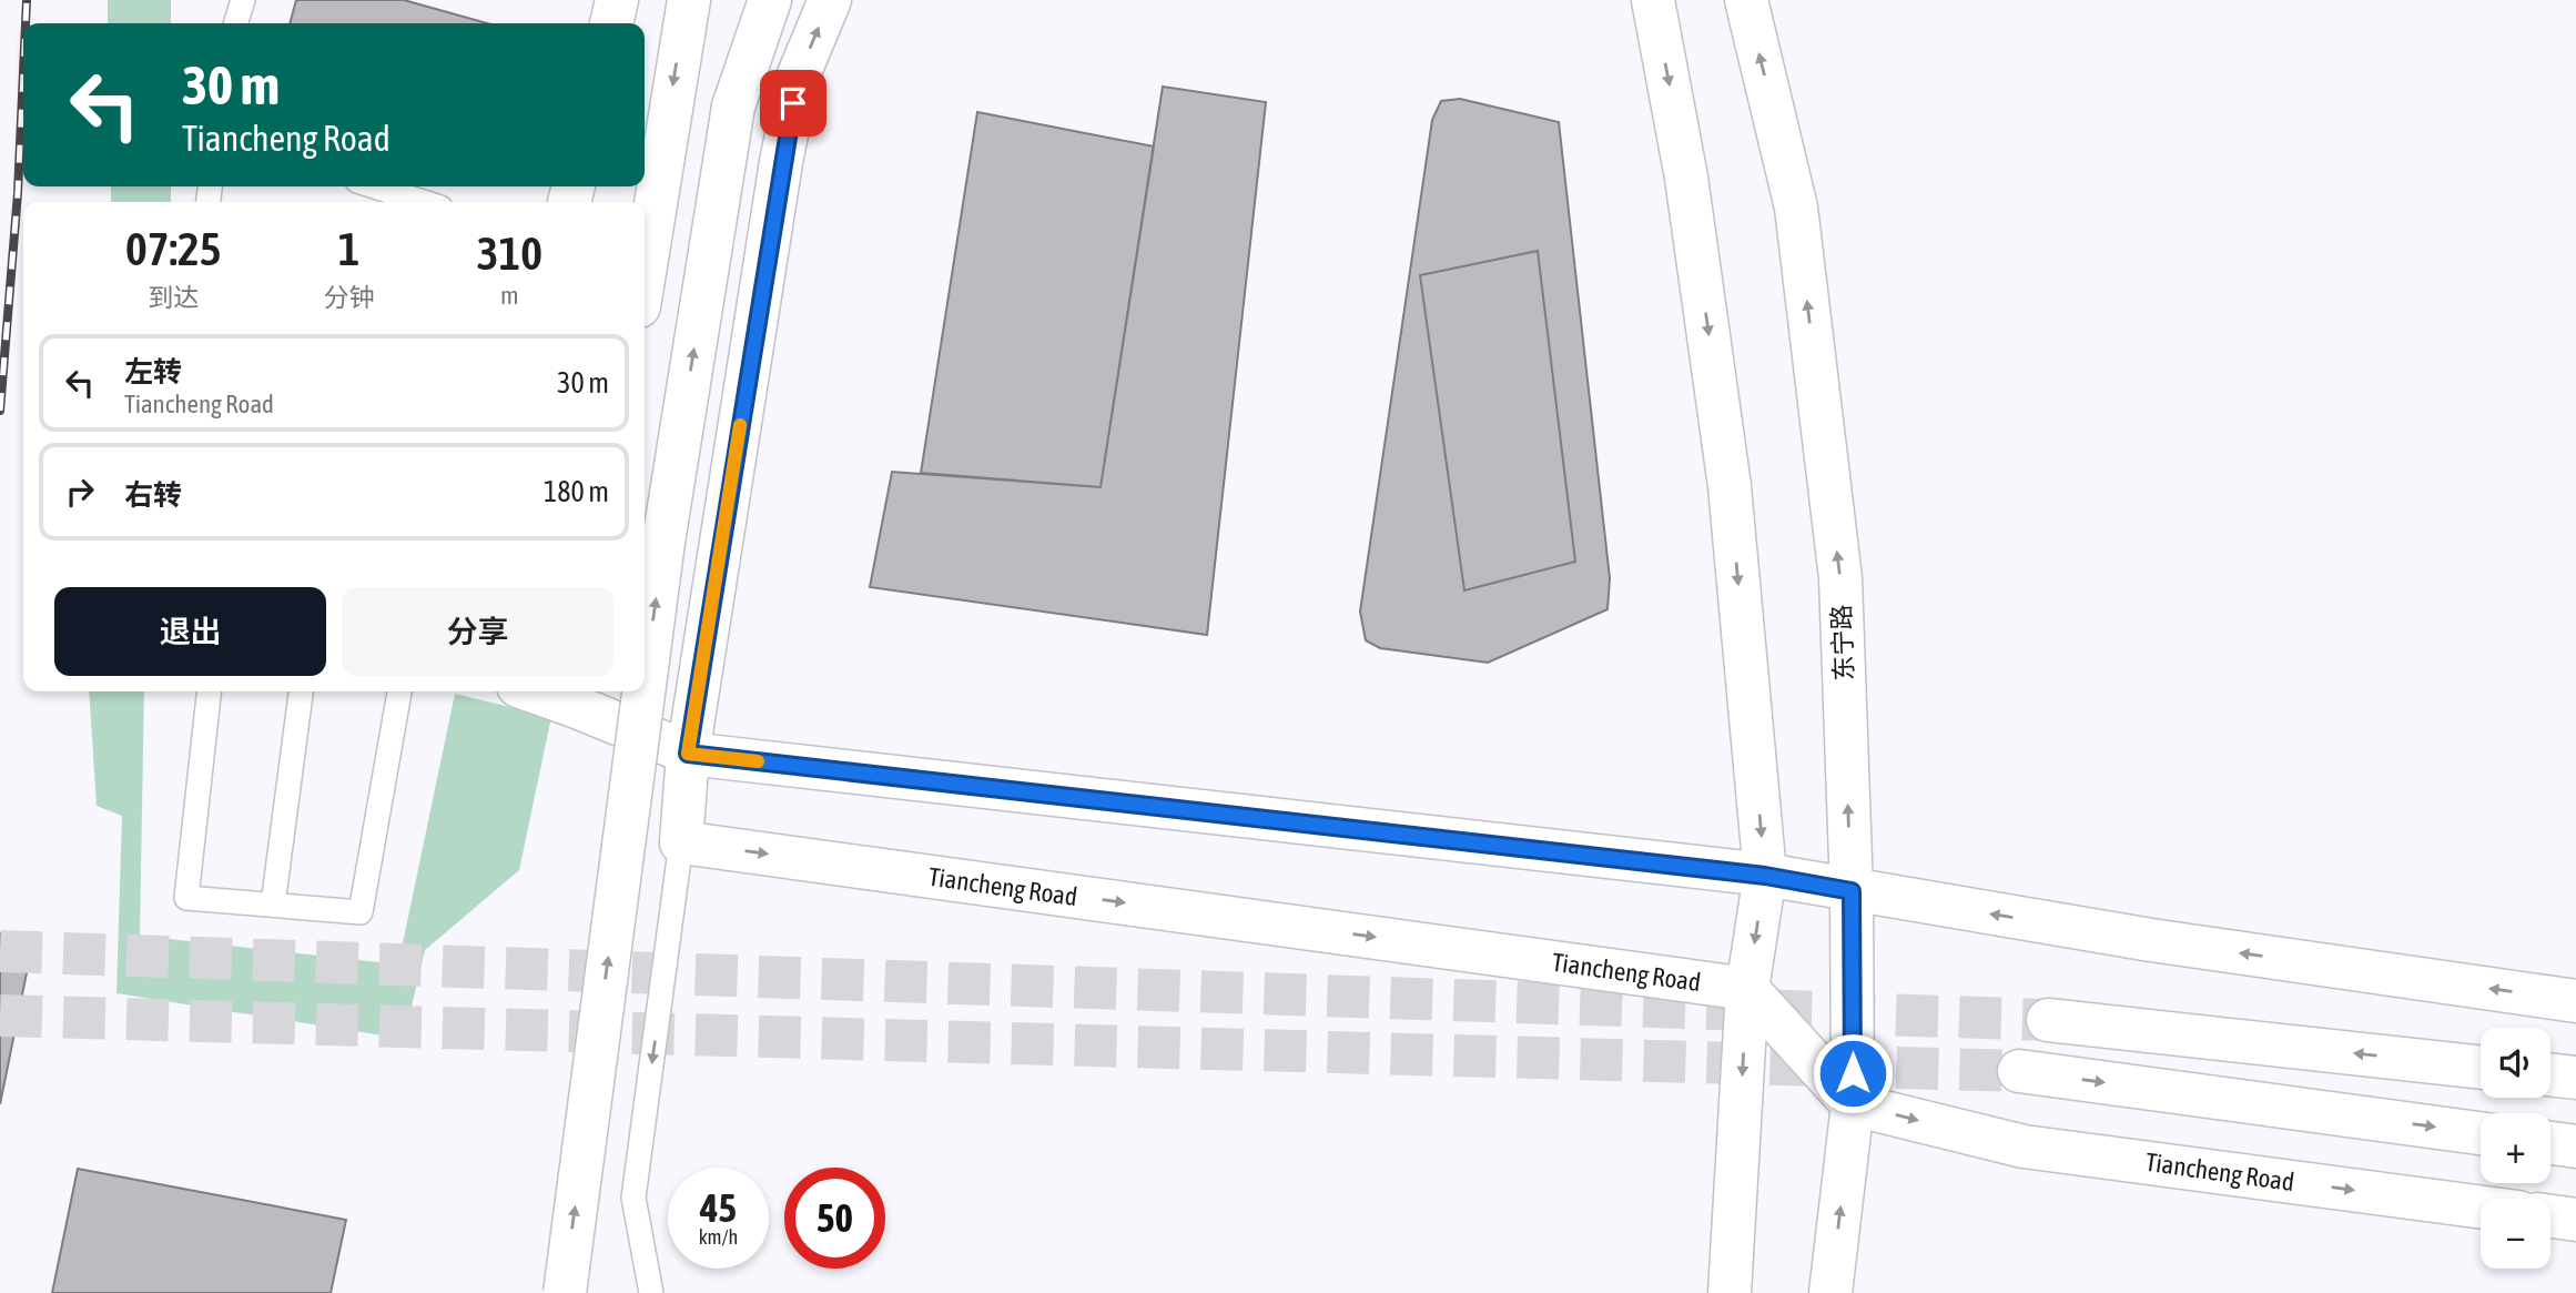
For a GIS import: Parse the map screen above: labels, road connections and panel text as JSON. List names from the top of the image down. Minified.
{"streets":{"main road":["东宁路","Tiancheng Road"]},"crossings":[["东宁路","Tiancheng Road"]],"page":{"turn":["30 m","Tiancheng Road"],"eta":["07:25","到达","1","分钟","310","m"],"list":[{"name":"左转","note":"Tiancheng Road","value":"30 m"},{"name":"右转","value":"180 m"}],"buttons":["退出","分享"],"map_buttons":["+","−"],"speed":"45 km/h","limit":"50"}}
